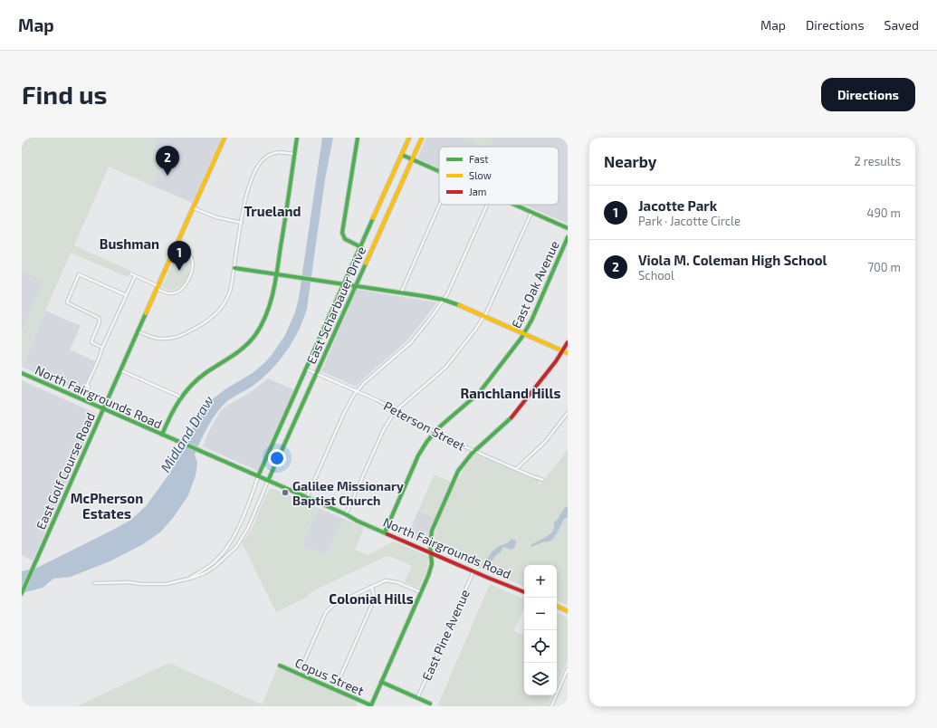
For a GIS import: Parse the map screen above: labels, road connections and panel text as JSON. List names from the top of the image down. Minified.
{"streets":{"street":["East Oak Avenue","East Scharbauer Drive","North Fairgrounds Road","Peterson Street","East Golf Course Road","East Pine Avenue","Copus Street"]},"crossings":[["East Oak Avenue","North Fairgrounds Road"],["East Oak Avenue","Peterson Street"],["East Scharbauer Drive","North Fairgrounds Road"],["East Scharbauer Drive","Peterson Street"],["North Fairgrounds Road","East Golf Course Road"],["North Fairgrounds Road","East Pine Avenue"],["East Pine Avenue","Copus Street"]],"districts":["Trueland","Bushman","Ranchland Hills","McPherson Estates","Colonial Hills"],"water":["Midland Draw"],"places":["Galilee Missionary Baptist Church"],"legend":["Fast","Slow","Jam"],"page":{"header":"Map","nav":["Map","Directions","Saved"],"buttons":"Directions","title":"Find us","heading":["Nearby","2 results"],"pins":["2","1"],"list":[{"mark":"1","name":"Jacotte Park","note":"Park · Jacotte Circle","value":"490 m"},{"mark":"2","name":"Viola M. Coleman High School","note":"School","value":"700 m"}],"map_buttons":["+","−"]}}
